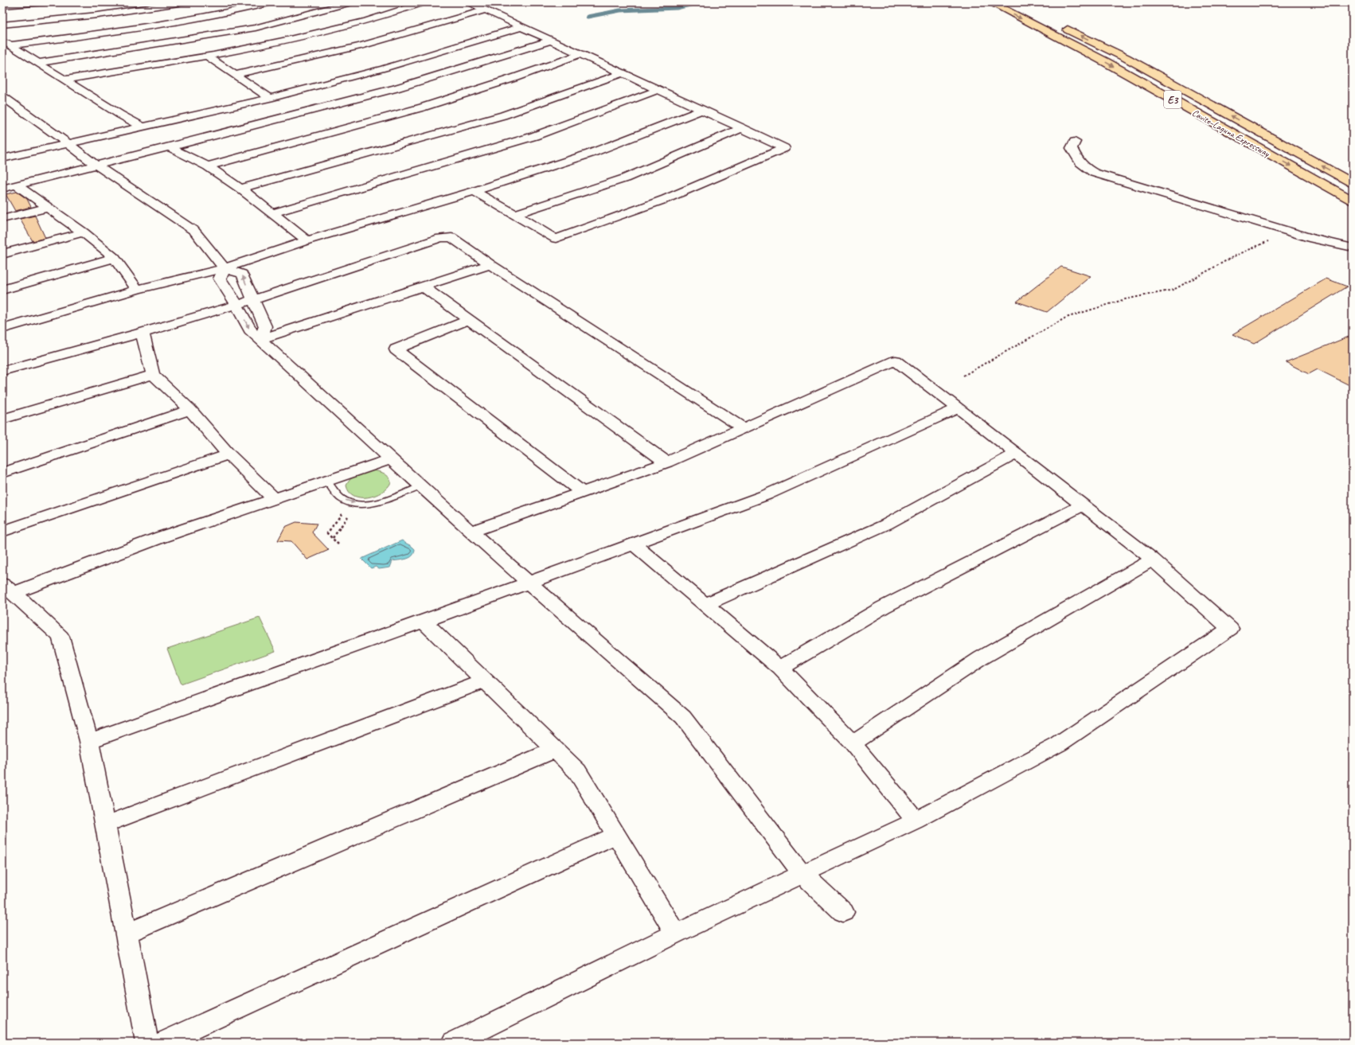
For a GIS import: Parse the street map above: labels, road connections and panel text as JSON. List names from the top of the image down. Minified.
{"streets":{"highway":["E3","Cavite–Laguna Expressway"]}}
